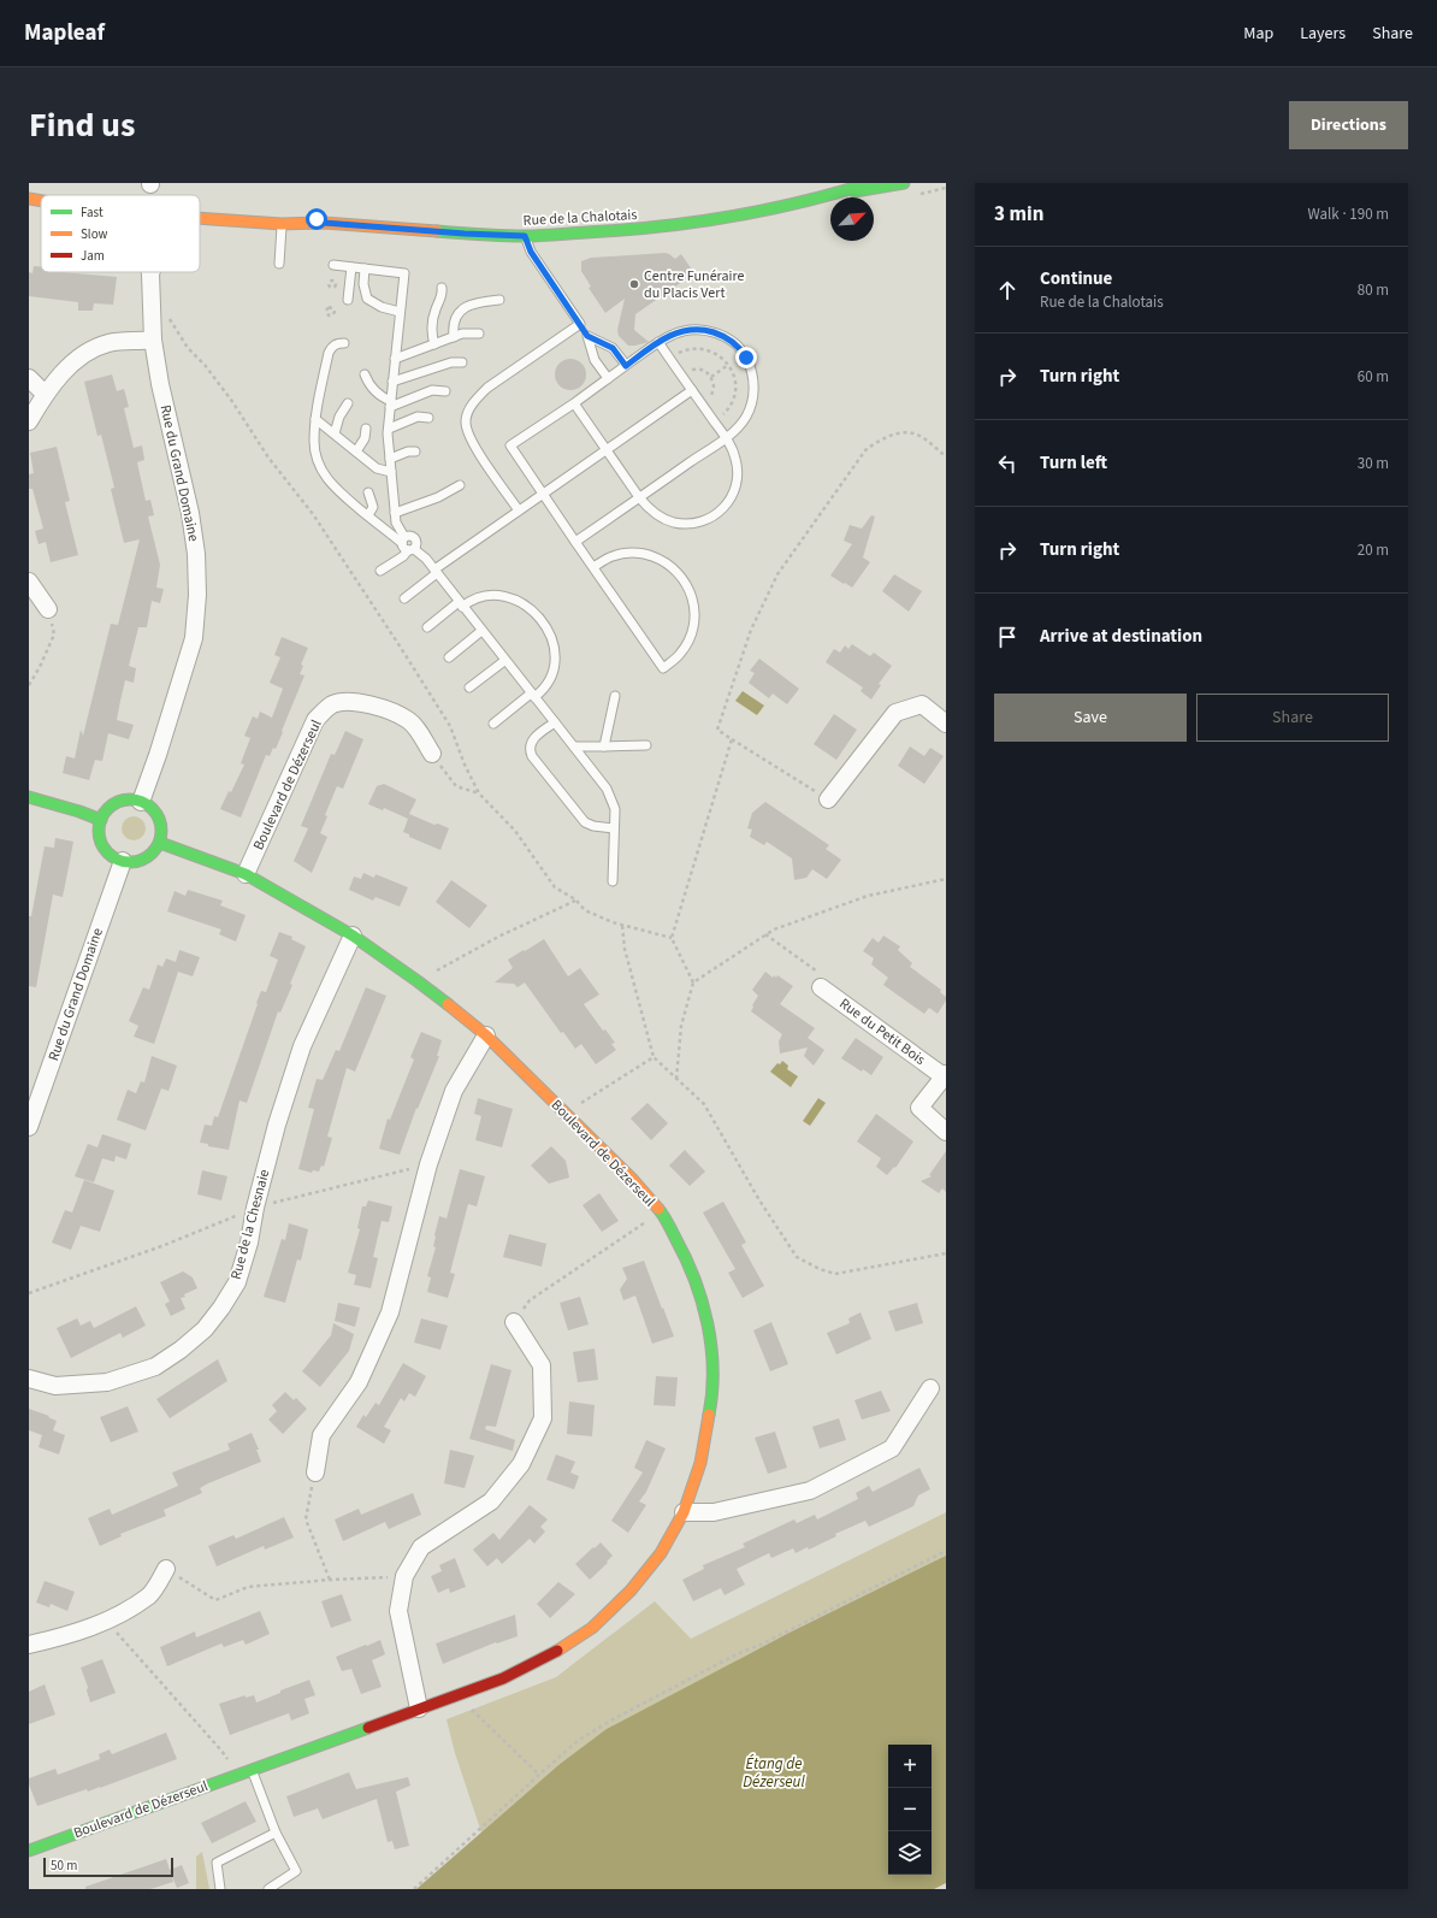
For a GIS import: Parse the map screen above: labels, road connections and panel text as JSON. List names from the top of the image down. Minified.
{"streets":{"street":["Rue de la Chalotais","Rue du Grand Domaine","Boulevard de Dézerseul","Rue du Petit Bois","Rue de la Chesnaie"]},"crossings":[["Rue du Grand Domaine","Boulevard de Dézerseul"],["Boulevard de Dézerseul","Rue de la Chesnaie"]],"water":["Étang de Dézerseul"],"places":["Centre Funéraire du Placis Vert"],"legend":["Fast","Slow","Jam"],"scale_bar":"50 m","north":"top right","page":{"header":"Mapleaf","nav":["Map","Layers","Share"],"title":"Find us","buttons":["Directions",["Save","Share"]],"heading":["3 min","Walk · 190 m"],"list":[["Continue","Rue de la Chalotais","80 m"],["Turn right","60 m"],["Turn left","30 m"],["Turn right","20 m"],"Arrive at destination"],"map_buttons":["+","−"],"scale":"50 m"}}
